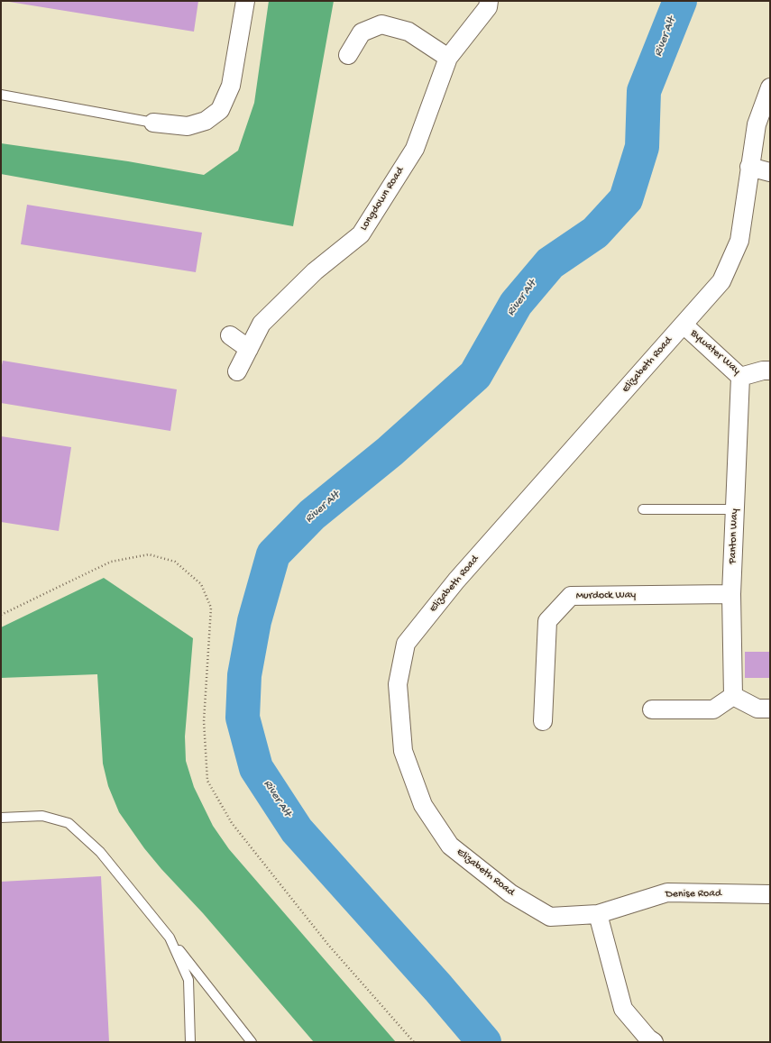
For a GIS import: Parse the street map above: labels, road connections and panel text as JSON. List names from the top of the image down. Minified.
{"streets":{"street":["Longdown Road","Bywater Way","Elizabeth Road","Panton Way","Murdock Way","Denise Road"]},"crossings":[["Bywater Way","Elizabeth Road"],["Bywater Way","Panton Way"],["Elizabeth Road","Denise Road"],["Panton Way","Murdock Way"]],"water":["River Alt"]}
